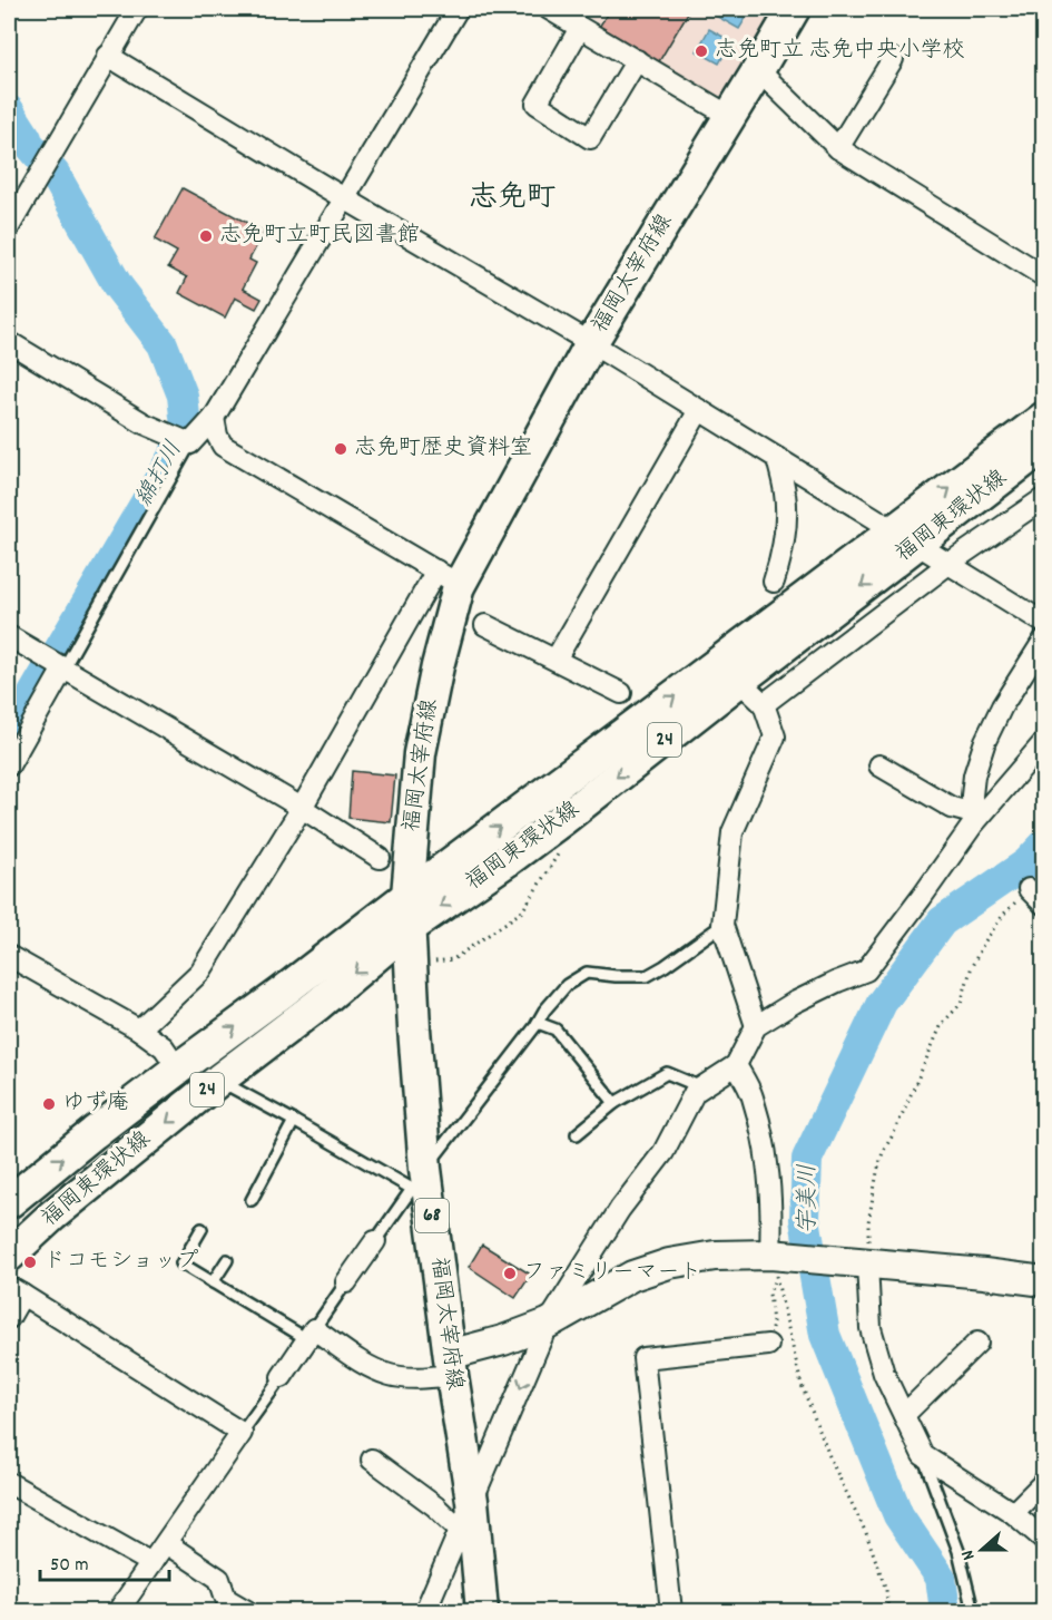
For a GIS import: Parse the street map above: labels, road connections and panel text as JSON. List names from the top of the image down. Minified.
{"streets":{"main road":["福岡太宰府線","福岡東環状線","24","68"]},"crossings":[["福岡太宰府線","福岡東環状線"]],"districts":["志免町"],"water":["綿打川","宇美川"],"places":["志免町立 志免中央小学校","志免町立町民図書館","志免町歴史資料室","ゆず庵","ドコモショップ","ファミリーマート"],"scale_bar":"50 m","north":"left"}
